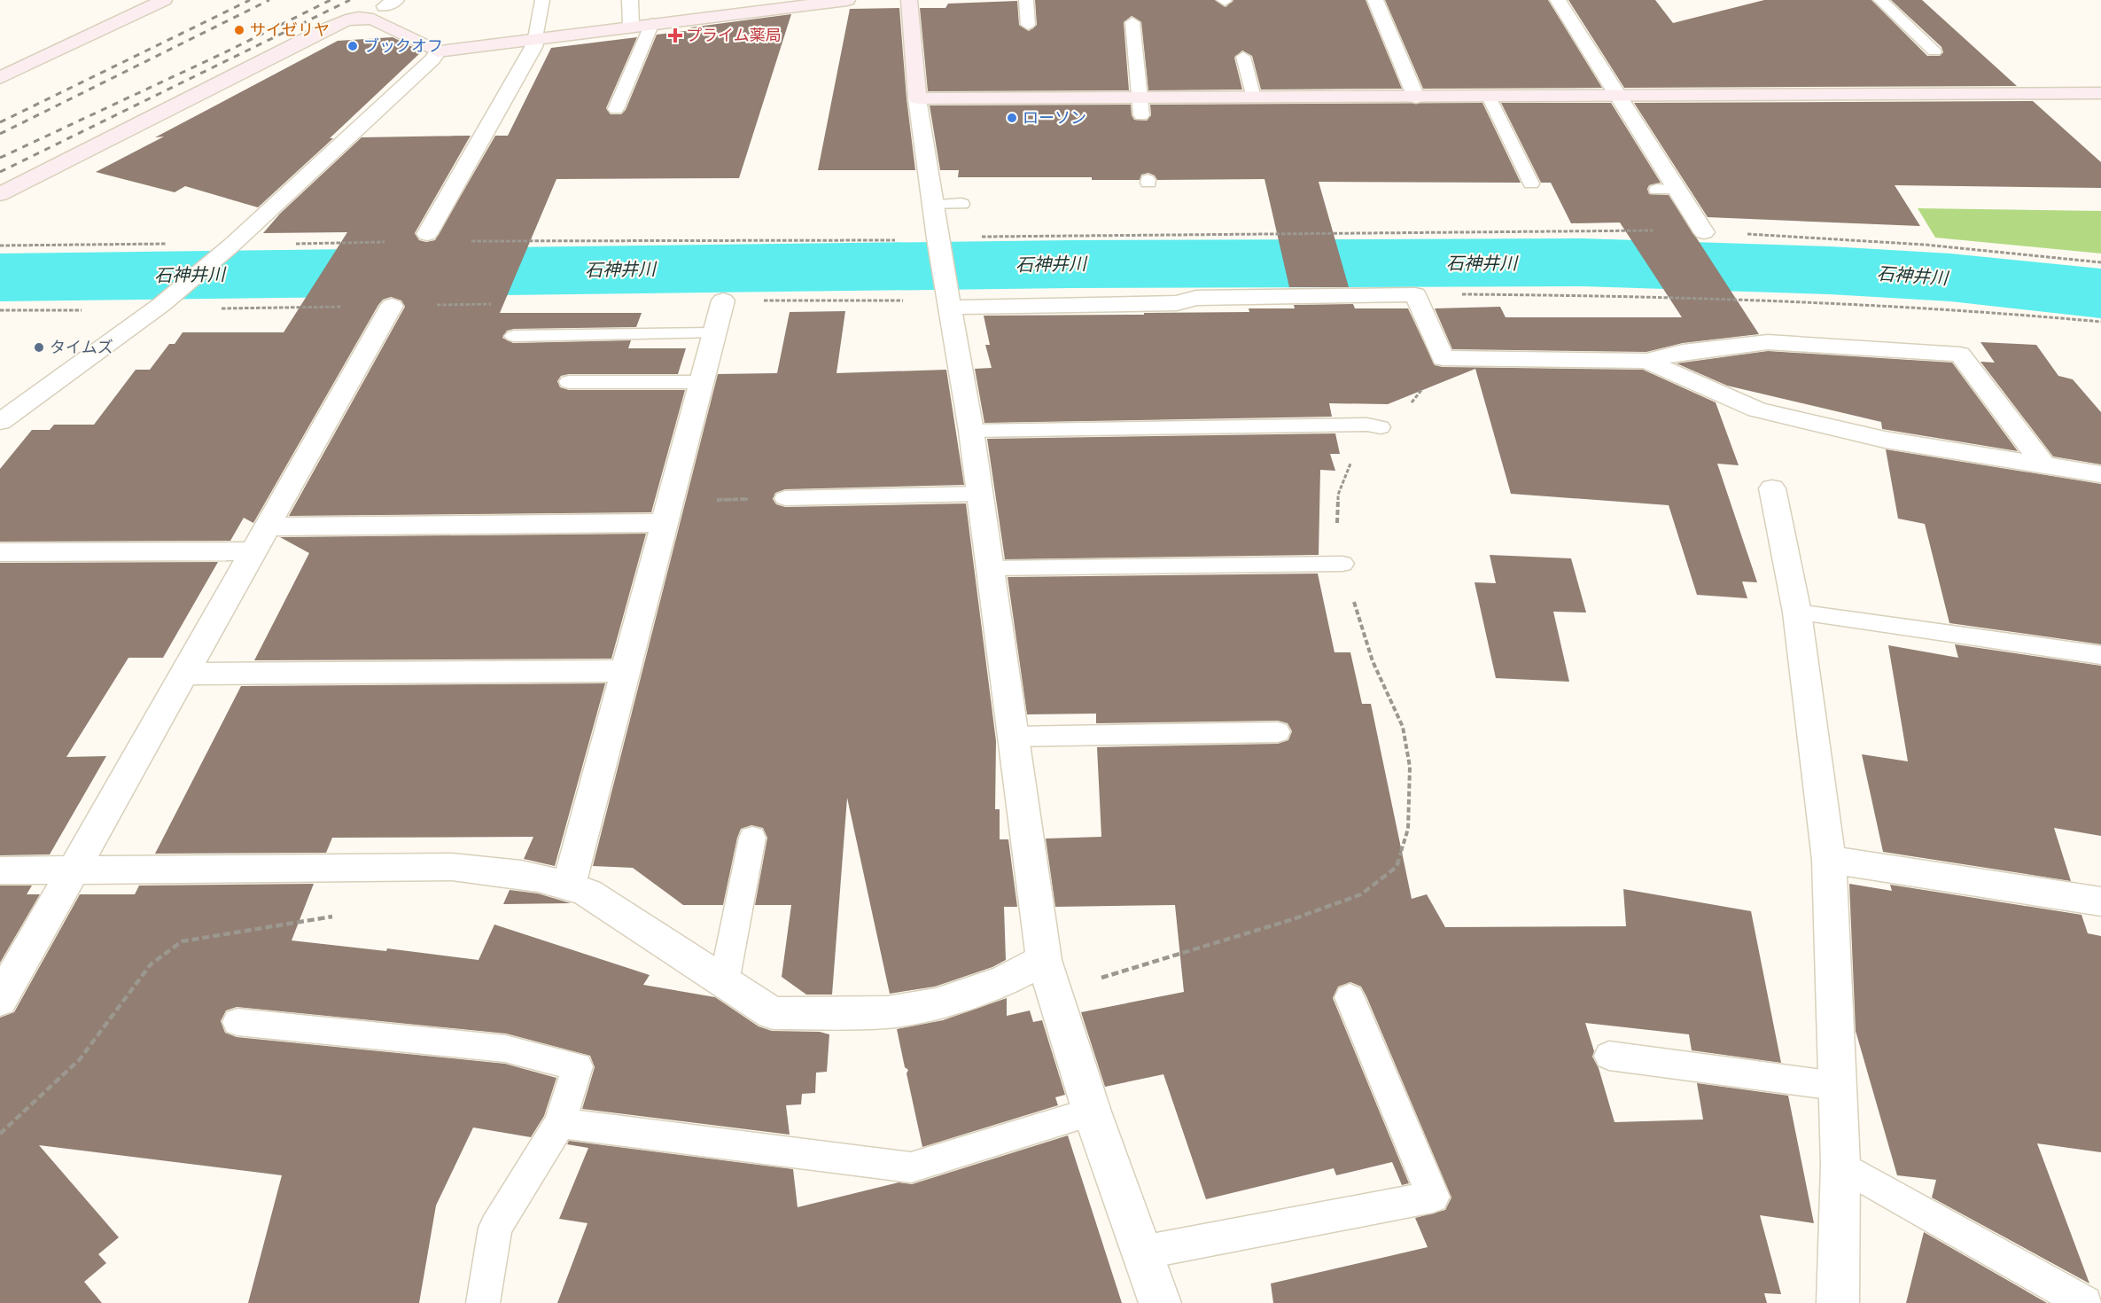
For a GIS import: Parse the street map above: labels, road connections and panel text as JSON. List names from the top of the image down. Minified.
{"water":["石神井川"],"places":{"other":["サイゼリヤ","ブックオフ","ローソン","タイムズ"],"health":["プライム薬局"]}}
